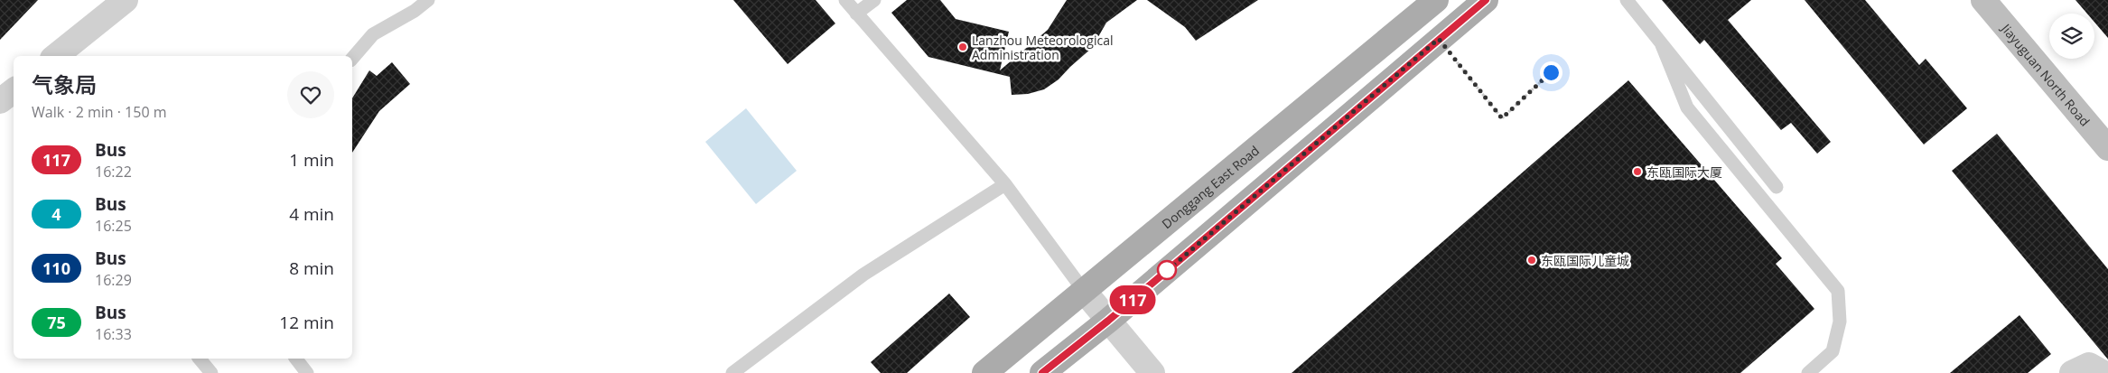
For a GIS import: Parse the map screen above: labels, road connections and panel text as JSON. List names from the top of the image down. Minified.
{"streets":{"main road":["Jiayuguan North Road","Donggang East Road"]},"places":["Lanzhou Meteorological Administration","东瓯国际大厦","东瓯国际儿童城"],"lines":["bus line 117"],"page":{"on_map":"117","heading":["气象局","Walk · 2 min · 150 m"],"list":[{"mark":"117","name":"Bus","note":"16:22","value":"1 min"},{"mark":"4","name":"Bus","note":"16:25","value":"4 min"},{"mark":"110","name":"Bus","note":"16:29","value":"8 min"},{"mark":"75","name":"Bus","note":"16:33","value":"12 min"}]}}
